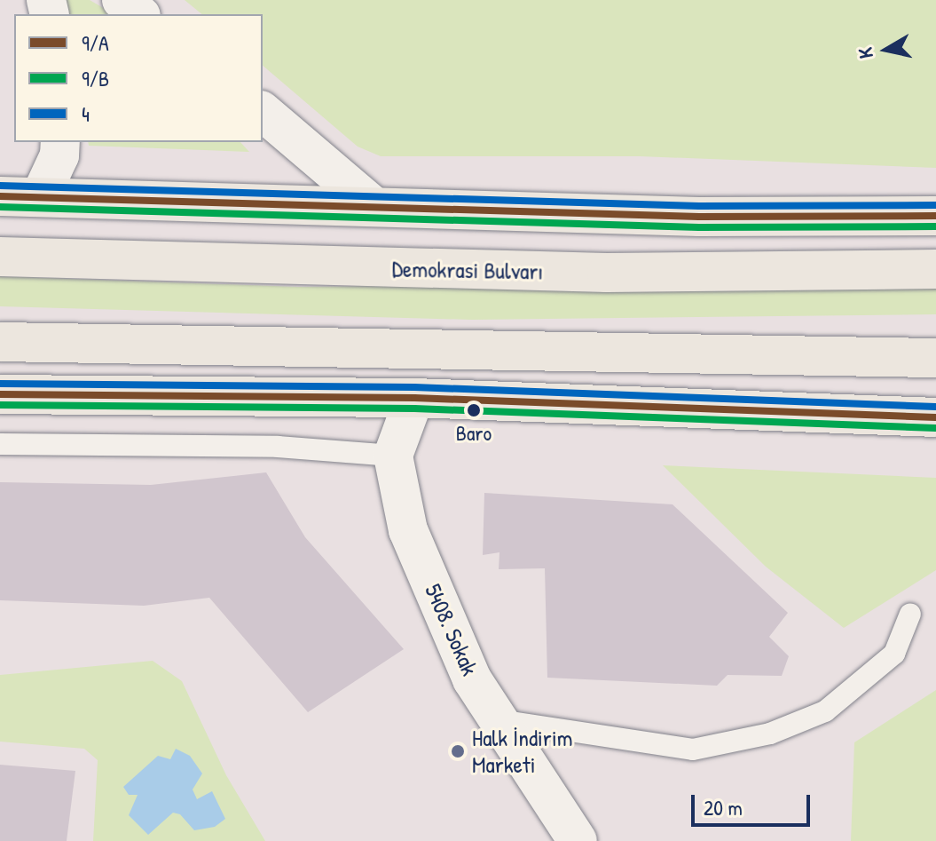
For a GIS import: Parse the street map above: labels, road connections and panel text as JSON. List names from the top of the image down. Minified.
{"streets":{"highway":["Demokrasi Bulvarı"],"street":["5408. Sokak"]},"places":["Baro","Halk İndirim Marketi"],"lines":["transit line 4","transit line 9/A","transit line 9/B"],"legend":["9/A","9/B","4"],"scale_bar":"20 m","north":"left"}
